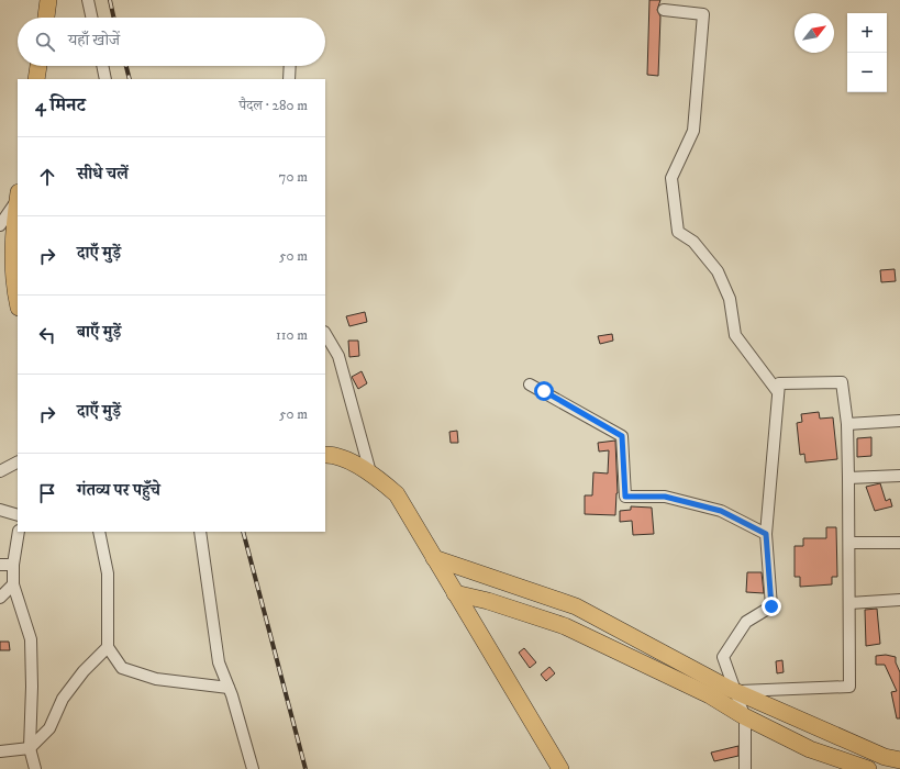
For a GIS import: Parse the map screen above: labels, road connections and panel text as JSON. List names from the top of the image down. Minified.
{"north":"top right","page":{"map_buttons":["+","−"],"search":"यहाँ खोजें","heading":["4 मिनट","पैदल · 280 m"],"list":[["सीधे चलें","70 m"],["दाएँ मुड़ें","50 m"],["बाएँ मुड़ें","110 m"],["दाएँ मुड़ें","50 m"],"गंतव्य पर पहुँचे"]}}
